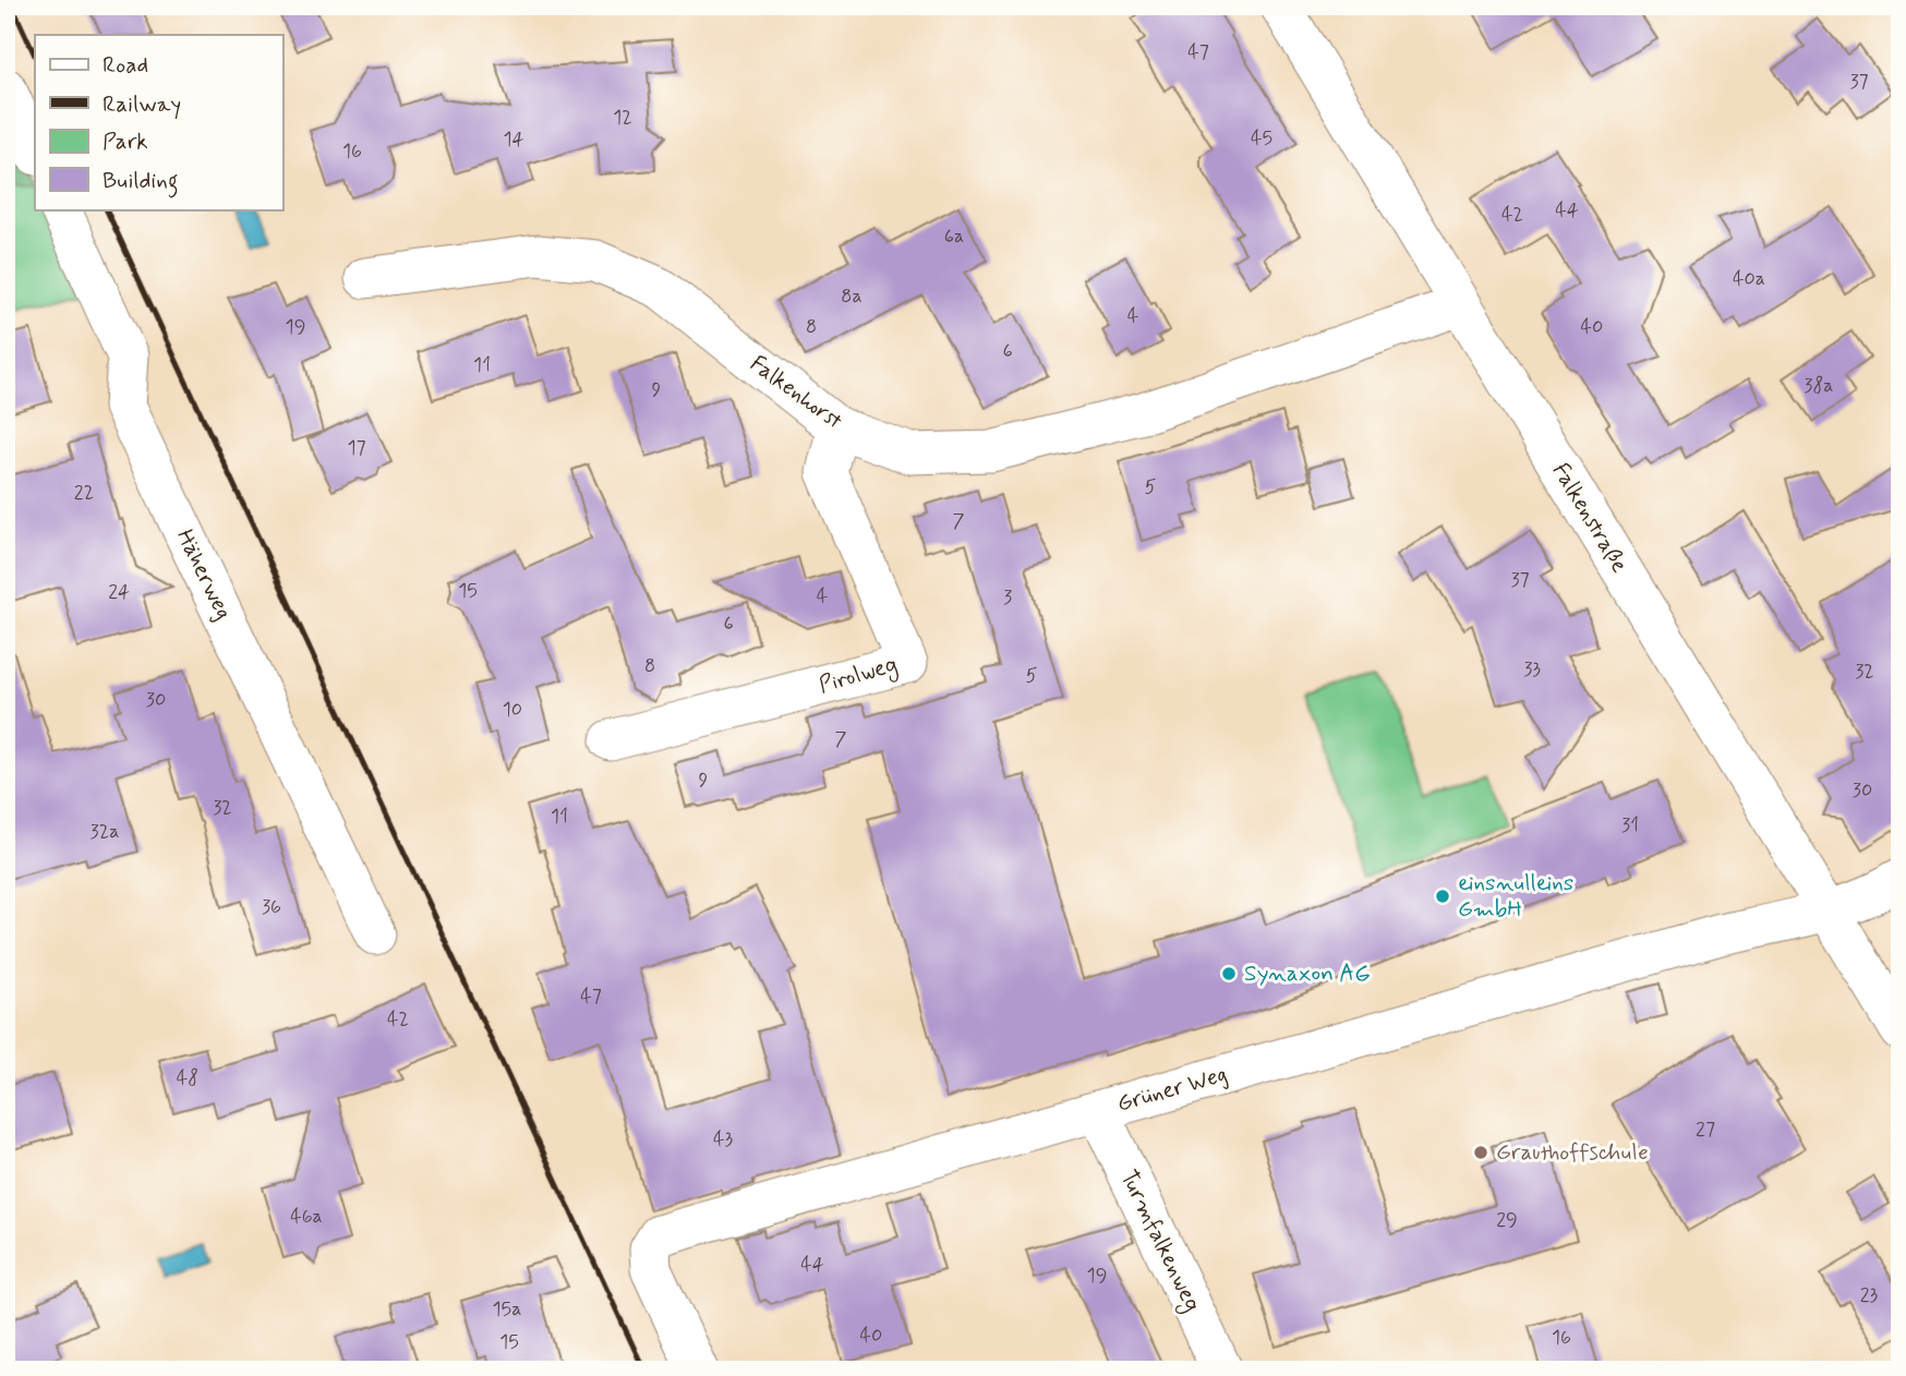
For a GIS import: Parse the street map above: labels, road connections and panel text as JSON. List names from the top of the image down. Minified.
{"streets":{"street":["Falkenhorst","Falkenstraße","Häherweg","Pirolweg","Grüner Weg","Turmfalkenweg"]},"crossings":[["Falkenhorst","Falkenstraße"],["Falkenhorst","Pirolweg"],["Falkenstraße","Grüner Weg"],["Grüner Weg","Turmfalkenweg"]],"places":["einsnulleins GmbH","Synaxon AG","Grauthoffschule"],"house_numbers":["47","37","12","45","14","16","44","42","6a","40a","8a","4","19","8","40","6","11","38a","9","17","5","22","7","37","15","24","4","3","6","8","33","32","5","30","10","7","9","30","32","11","31","32a","36","47","42","48","27","43","46a","29","44","19","23","15a","40","16","15"],"legend":["Road","Railway","Park","Building"]}
